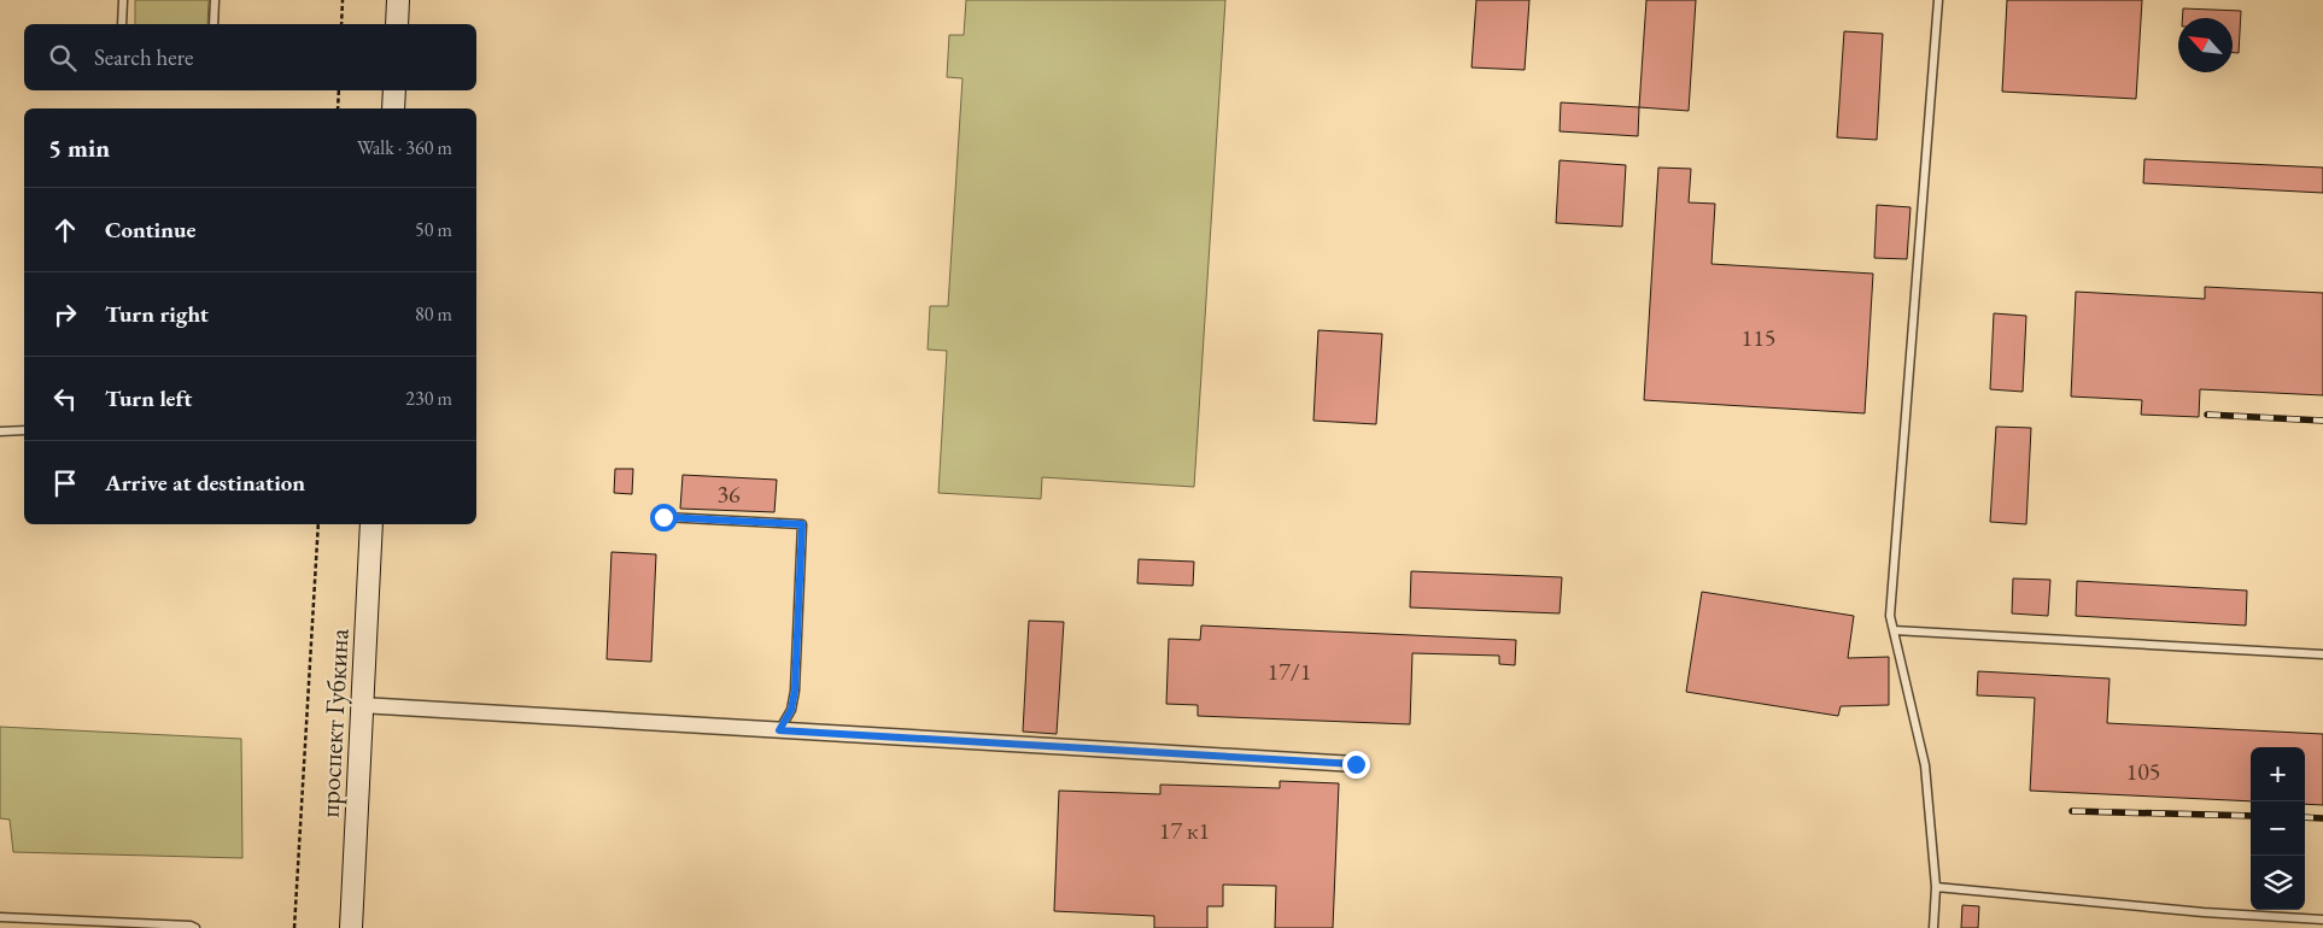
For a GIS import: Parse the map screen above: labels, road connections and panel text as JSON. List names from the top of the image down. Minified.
{"streets":{"main road":["проспект Губкина"]},"house_numbers":["115","36","17/1","105","17 к1"],"north":"top left","page":{"search":"Search here","heading":["5 min","Walk · 360 m"],"list":[["Continue","50 m"],["Turn right","80 m"],["Turn left","230 m"],"Arrive at destination"],"map_buttons":["+","−"]}}
